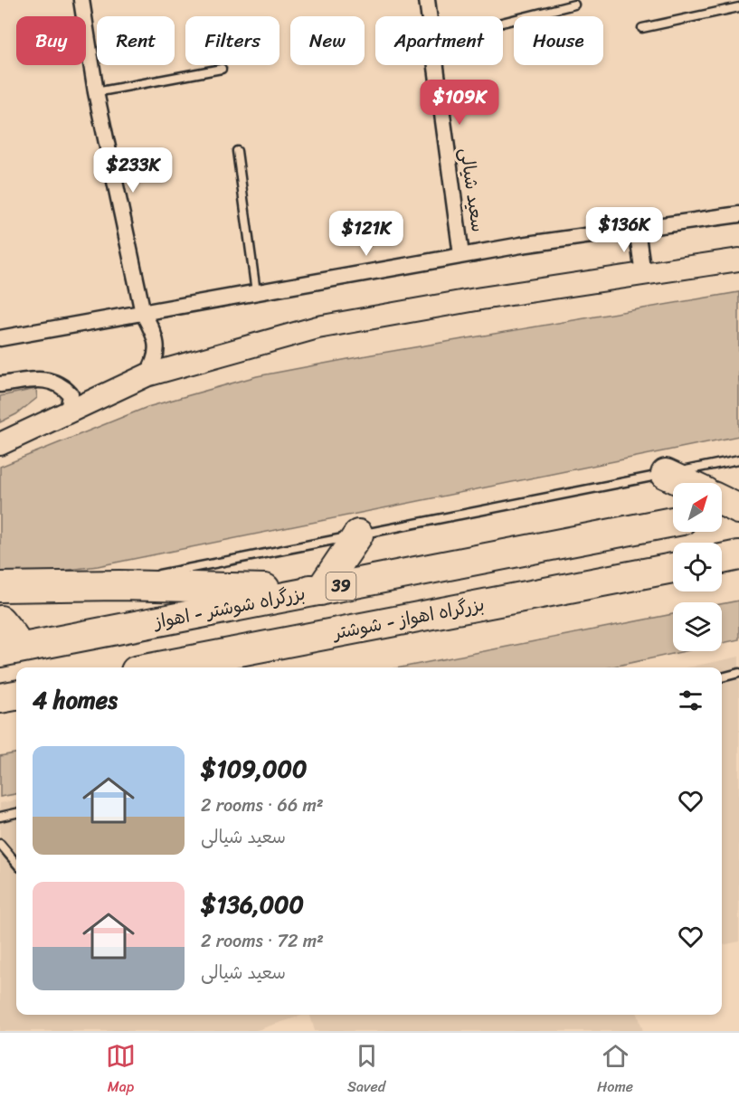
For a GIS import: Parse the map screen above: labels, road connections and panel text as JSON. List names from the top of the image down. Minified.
{"streets":{"highway":["39","بزرگراه شوشتر - اهواز","بزرگراه اهواز - شوشتر"],"street":["سعید شیالی"]},"north":"top right","page":{"chip":["Buy","Rent","Filters","New","Apartment","House"],"price":["$109K","$233K","$136K","$121K"],"heading":"4 homes","list":[{"name":"$109,000","note":"2 rooms · 66 m² · سعید شیالی"},{"name":"$136,000","note":"2 rooms · 72 m² · سعید شیالی"}],"tabs":["Map","Saved","Home"]}}
